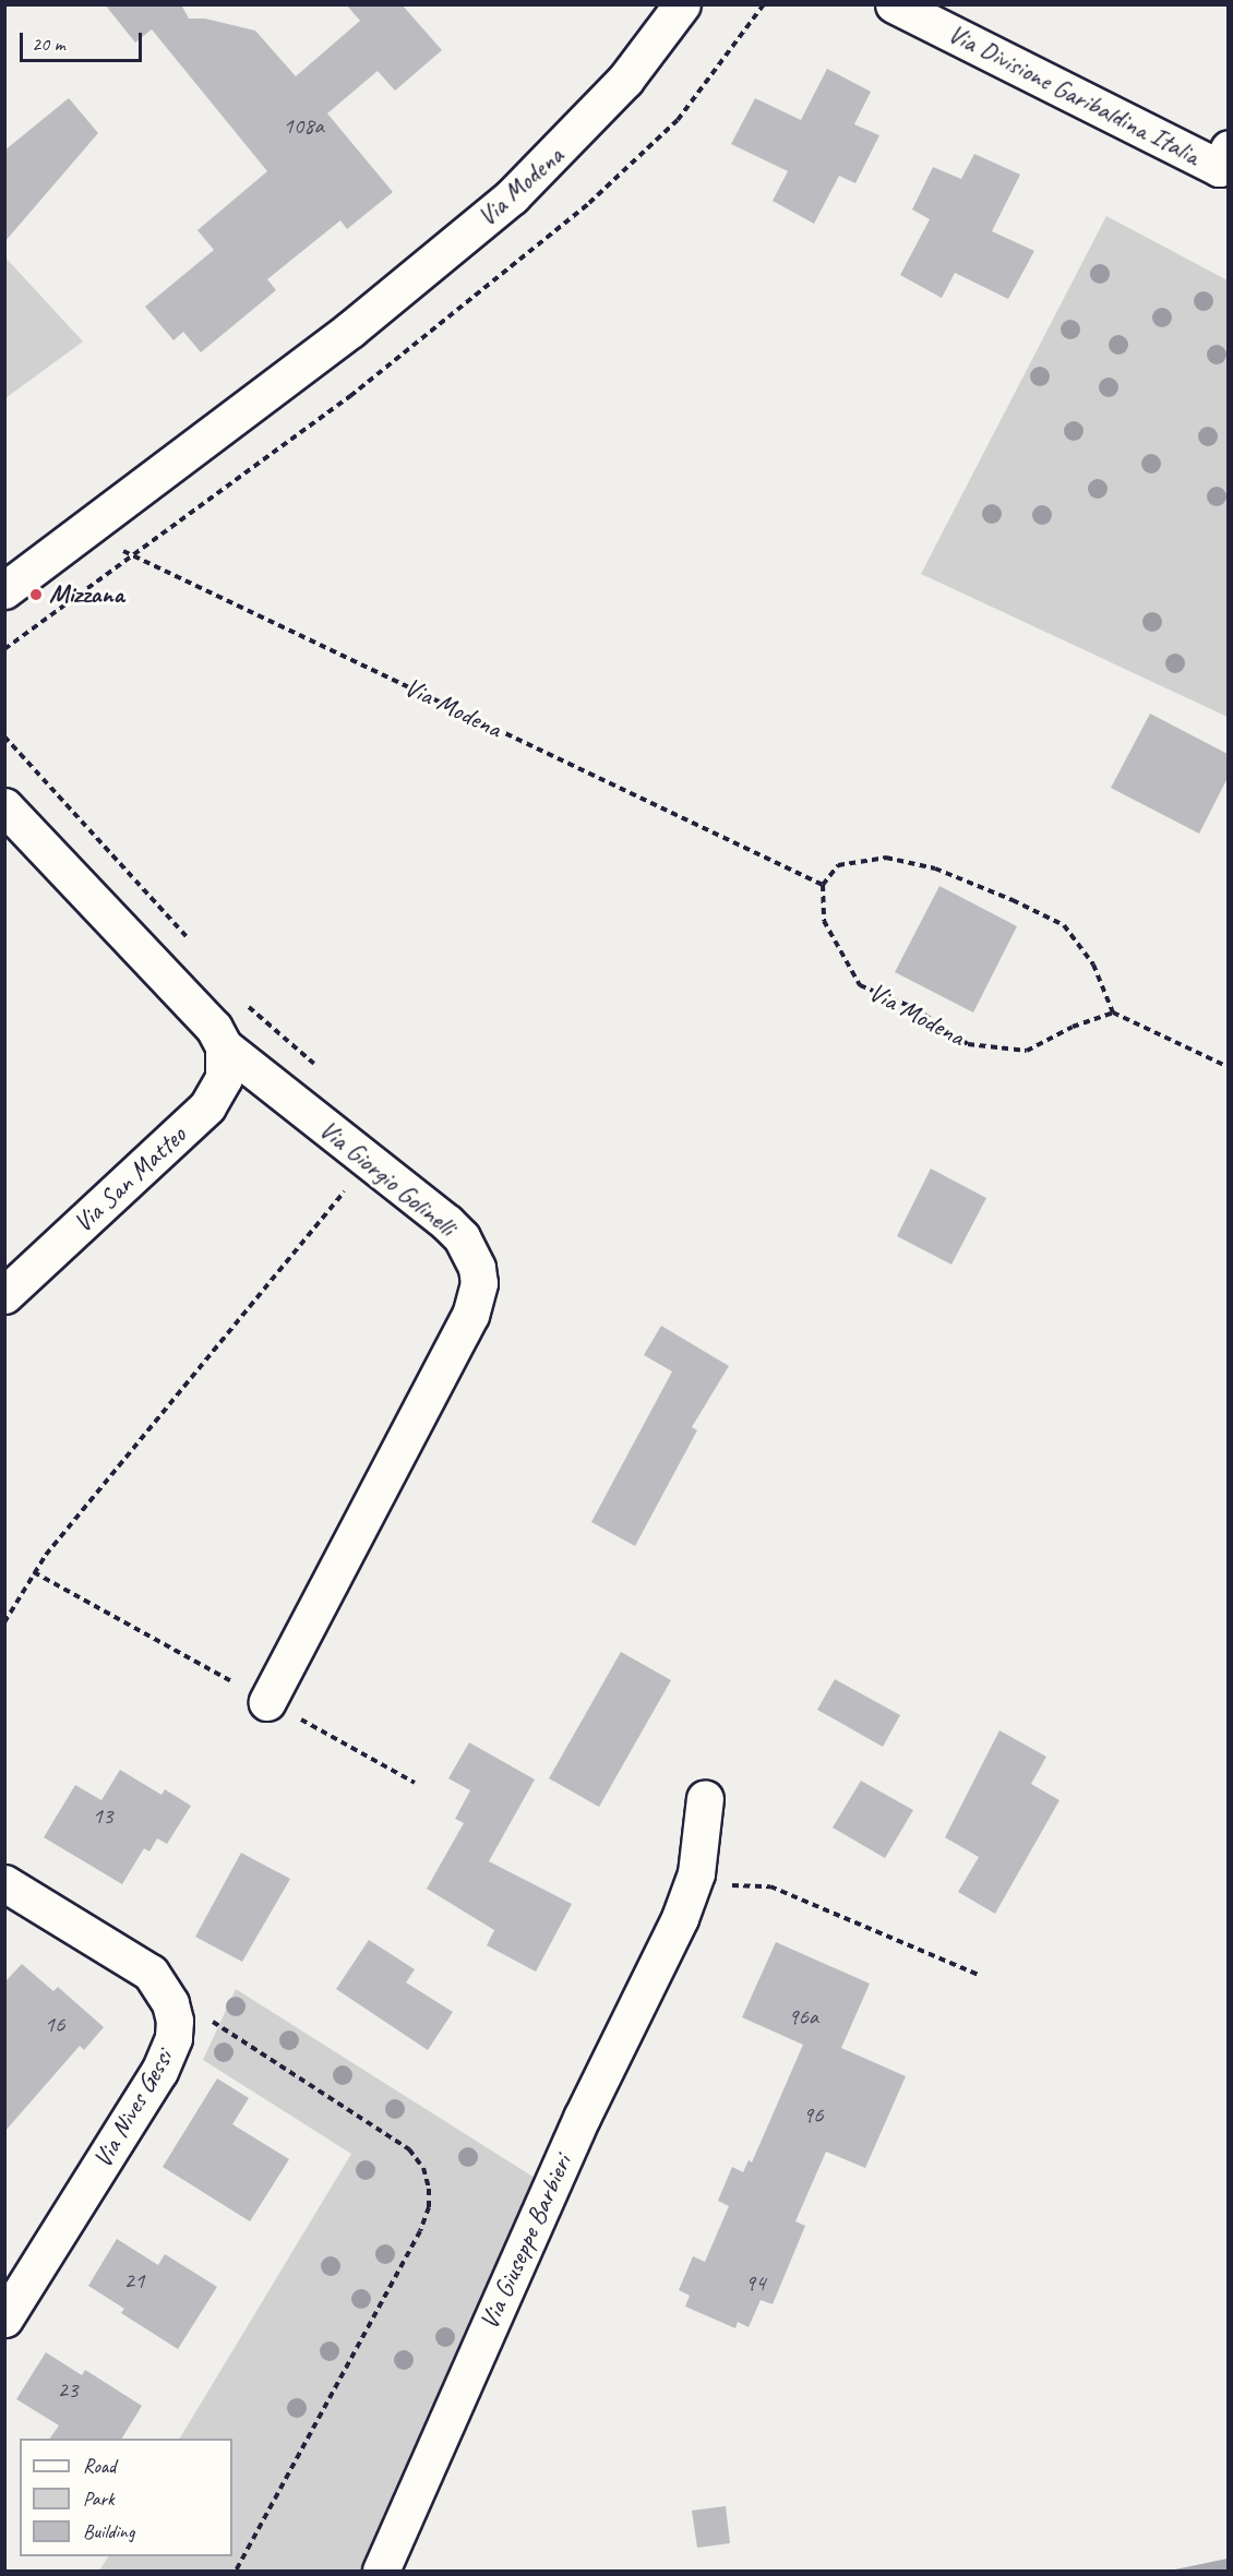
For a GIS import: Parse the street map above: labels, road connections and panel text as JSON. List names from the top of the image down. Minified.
{"streets":{"street":["Via Divisione Garibaldina Italia","Via Modena","Via Giorgio Golinelli","Via San Matteo","Via Nives Gessi","Via Giuseppe Barbieri"]},"crossings":[["Via Giorgio Golinelli","Via San Matteo"]],"places":["Mizzana"],"house_numbers":["108a","13","96a","16","96","21","94","23"],"legend":["Road","Park","Building"],"scale_bar":"20 m"}
